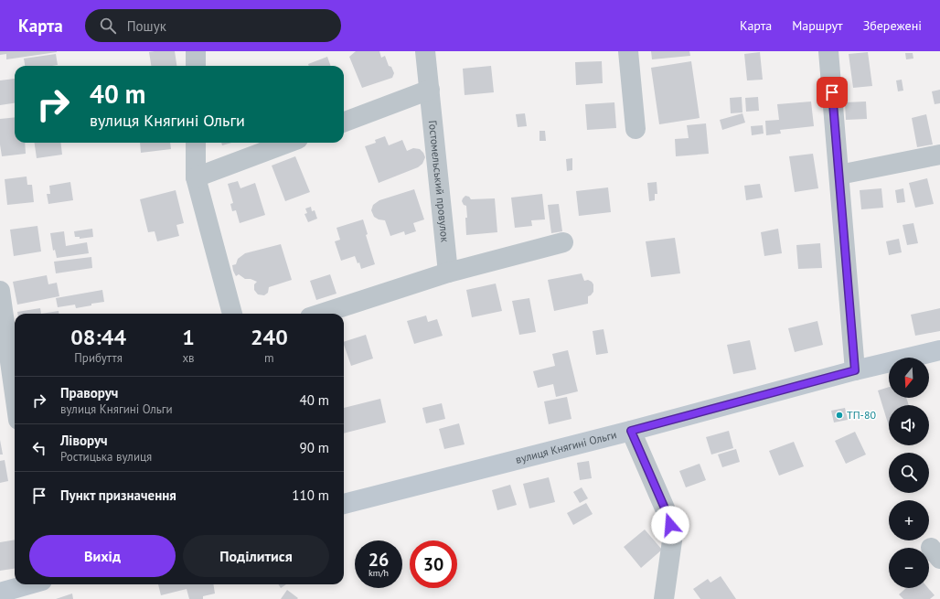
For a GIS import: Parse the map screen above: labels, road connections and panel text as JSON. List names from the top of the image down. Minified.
{"streets":{"street":["Гостомельський провулок","вулиця Княгині Ольги"]},"places":["ТП-80"],"north":"bottom","page":{"header":"Карта","search":"Пошук","nav":["Карта","Маршрут","Збережені"],"turn":["40 m","вулиця Княгині Ольги"],"eta":["08:44","Прибуття","1","хв","240","m"],"map_buttons":["+","−"],"list":[{"name":"Праворуч","note":"вулиця Княгині Ольги","value":"40 m"},{"name":"Ліворуч","note":"Ростицька вулиця","value":"90 m"},{"name":"Пункт призначення","value":"110 m"}],"buttons":["Вихід","Поділитися"],"speed":"26 km/h","limit":"30"}}
